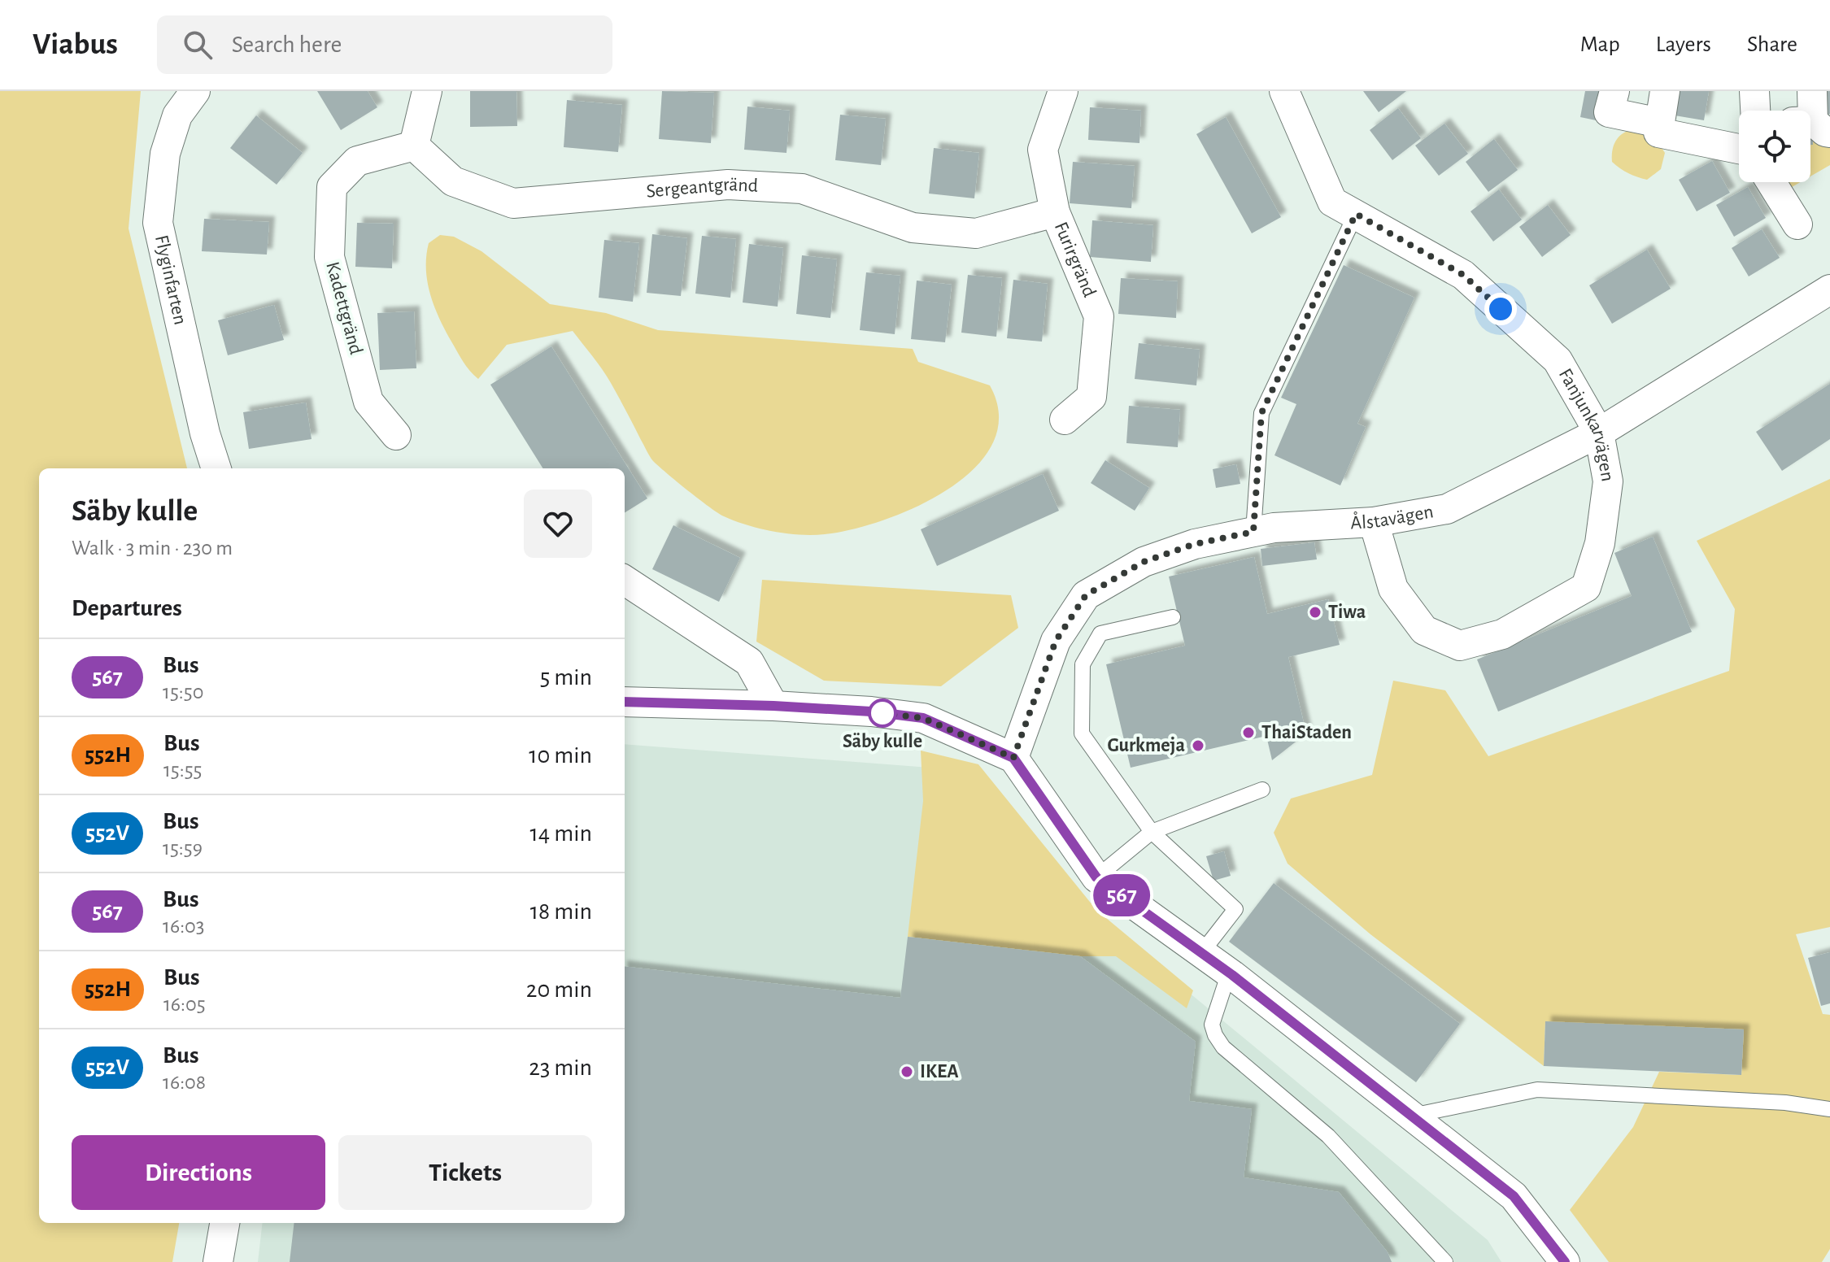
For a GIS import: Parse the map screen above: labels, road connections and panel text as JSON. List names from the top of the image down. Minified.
{"streets":{"street":["Sergeantgränd","Furirgränd","Flyginfarten","Kadettgränd","Fanjunkarvägen","Ålstavägen"]},"crossings":[["Sergeantgränd","Furirgränd"],["Sergeantgränd","Kadettgränd"],["Fanjunkarvägen","Ålstavägen"]],"places":["Tiwa","Säby kulle","ThaiStaden","Gurkmeja","IKEA"],"lines":["bus line 567"],"page":{"header":"Viabus","search":"Search here","nav":["Map","Layers","Share"],"on_map":"567","heading":[["Säby kulle","Walk · 3 min · 230 m"],"Departures"],"list":[{"mark":"567","name":"Bus","note":"15:50","value":"5 min"},{"mark":"552H","name":"Bus","note":"15:55","value":"10 min"},{"mark":"552V","name":"Bus","note":"15:59","value":"14 min"},{"mark":"567","name":"Bus","note":"16:03","value":"18 min"},{"mark":"552H","name":"Bus","note":"16:05","value":"20 min"},{"mark":"552V","name":"Bus","note":"16:08","value":"23 min"}],"buttons":["Directions","Tickets"]}}
